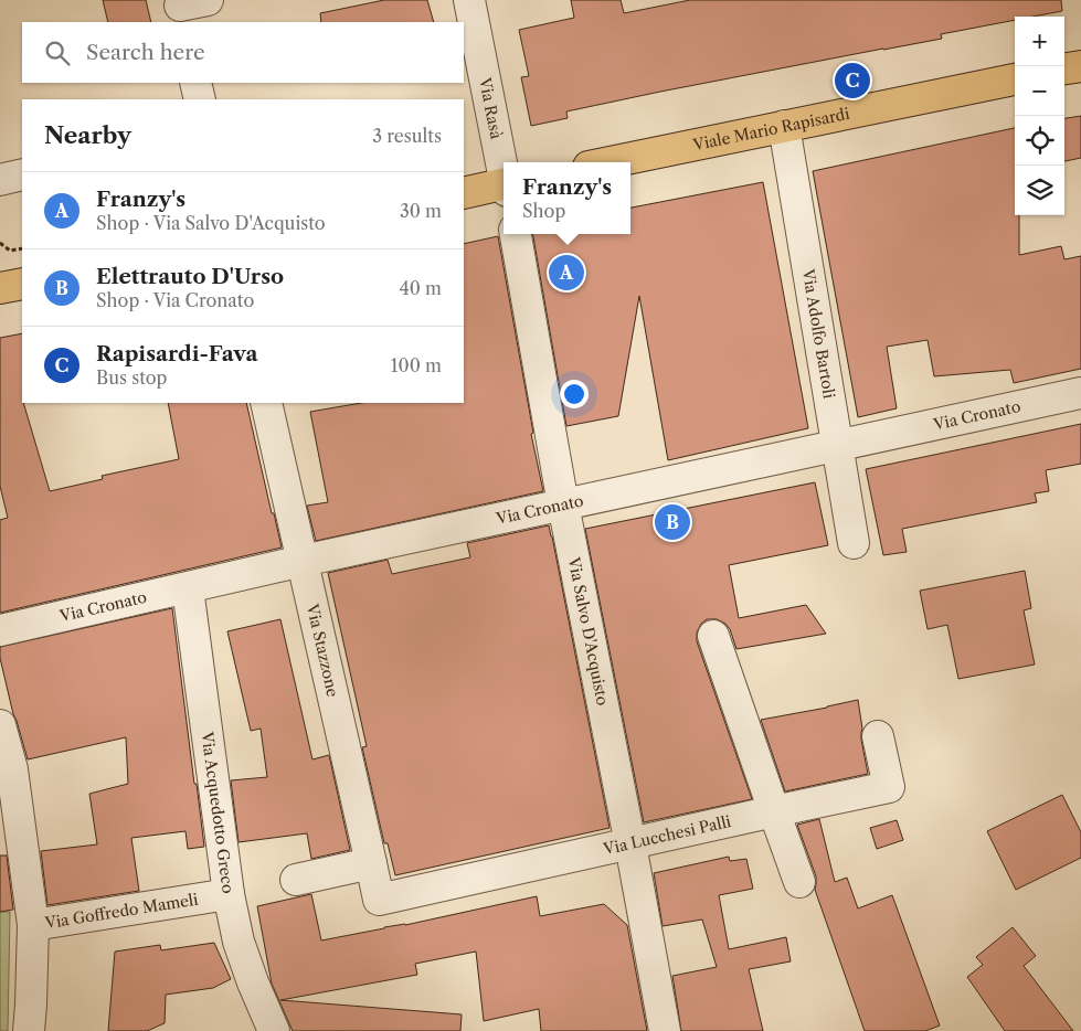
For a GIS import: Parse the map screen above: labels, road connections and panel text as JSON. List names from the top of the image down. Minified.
{"streets":{"main road":["Viale Mario Rapisardi"],"street":["Via Rasà","Via Adolfo Bartoli","Via Cronato","Via Salvo D'Acquisto","Via Stazzone","Via Acquedotto Greco","Via Lucchesi Palli","Via Goffredo Mameli"]},"crossings":[["Viale Mario Rapisardi","Via Adolfo Bartoli"],["Via Adolfo Bartoli","Via Cronato"],["Via Cronato","Via Salvo D'Acquisto"],["Via Cronato","Via Stazzone"],["Via Cronato","Via Acquedotto Greco"],["Via Salvo D'Acquisto","Via Lucchesi Palli"],["Via Stazzone","Via Lucchesi Palli"],["Via Acquedotto Greco","Via Goffredo Mameli"]],"page":{"map_buttons":["+","−"],"search":"Search here","pins":["C","A","B"],"heading":["Nearby","3 results"],"popup":["Franzy's","Shop"],"list":[{"mark":"A","name":"Franzy's","note":"Shop · Via Salvo D'Acquisto","value":"30 m"},{"mark":"B","name":"Elettrauto D'Urso","note":"Shop · Via Cronato","value":"40 m"},{"mark":"C","name":"Rapisardi-Fava","note":"Bus stop","value":"100 m"}]}}
